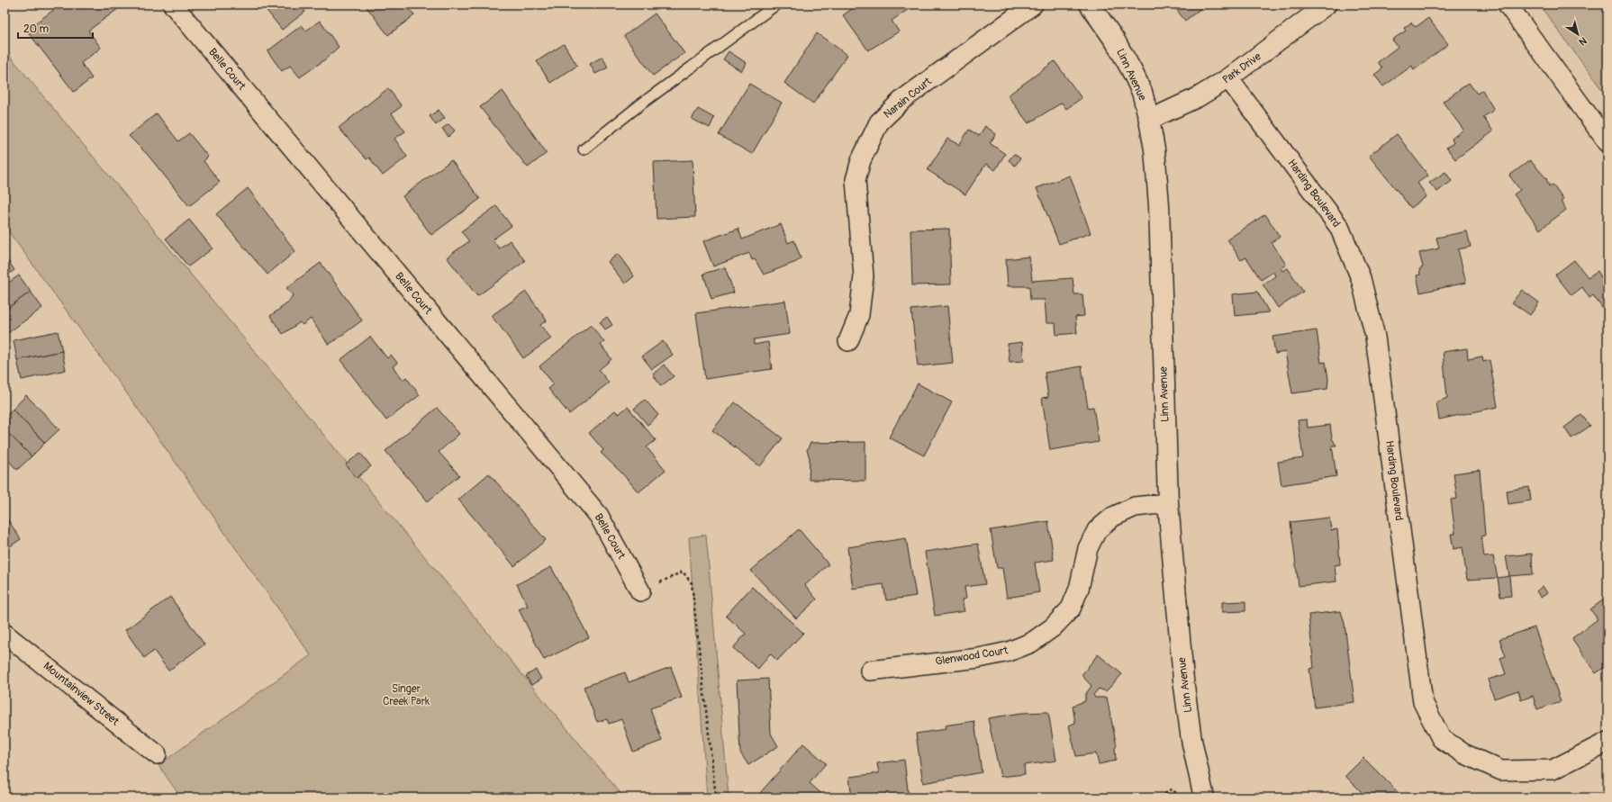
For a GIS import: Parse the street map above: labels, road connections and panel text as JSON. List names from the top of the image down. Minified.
{"streets":{"main road":["Linn Avenue"],"street":["Park Drive","Belle Court","Narain Court","Harding Boulevard","Glenwood Court","Mountainview Street"]},"crossings":[["Park Drive","Linn Avenue"],["Park Drive","Harding Boulevard"],["Linn Avenue","Glenwood Court"]],"parks":["Singer Creek Park"],"scale_bar":"20 m","north":"bottom right"}
